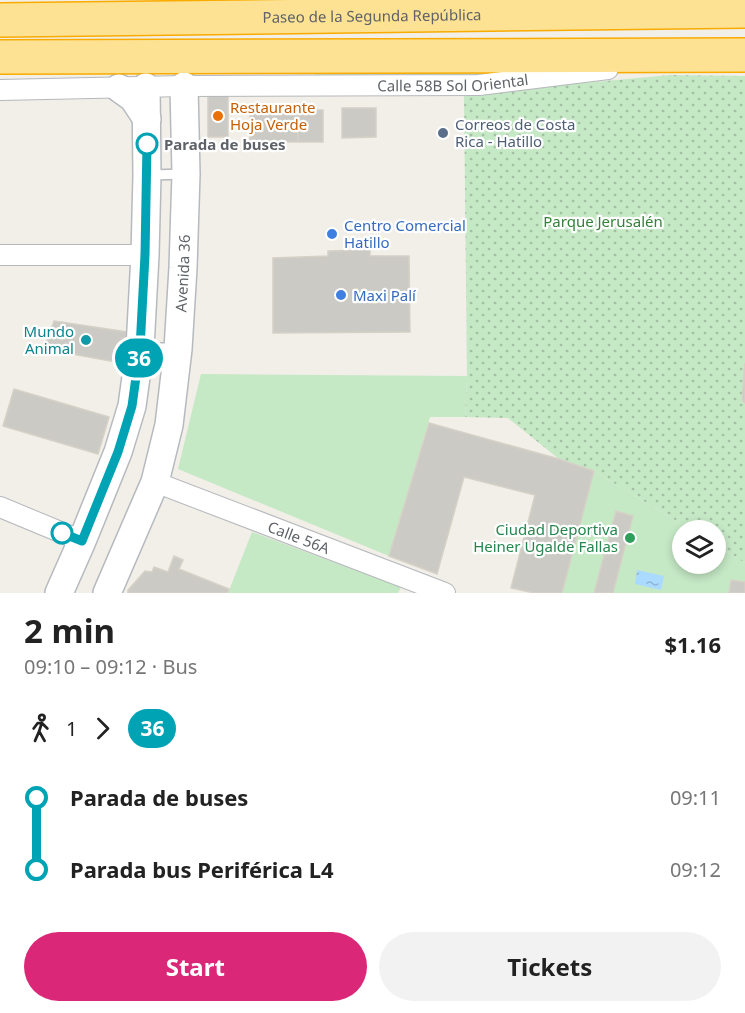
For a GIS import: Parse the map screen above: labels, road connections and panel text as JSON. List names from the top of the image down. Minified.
{"streets":{"highway":["Paseo de la Segunda República"],"street":["Calle 58B Sol Oriental","Avenida 36","Calle 56A"]},"crossings":[["Calle 58B Sol Oriental","Avenida 36"],["Avenida 36","Calle 56A"]],"parks":["Parque Jerusalén"],"places":["Restaurante Hoja Verde","Correos de Costa Rica - Hatillo","Parada de buses","Centro Comercial Hatillo","Maxi Palí","Mundo Animal","Ciudad Deportiva Heiner Ugalde Fallas"],"lines":["bus line 36"],"page":{"on_map":"36","heading":["2 min","09:10 – 09:12 · Bus","$1.16"],"legs":["1","36"],"list":[{"name":"Parada de buses","value":"09:11"},{"name":"Parada bus Periférica L4","value":"09:12"}],"buttons":["Start","Tickets"]}}
